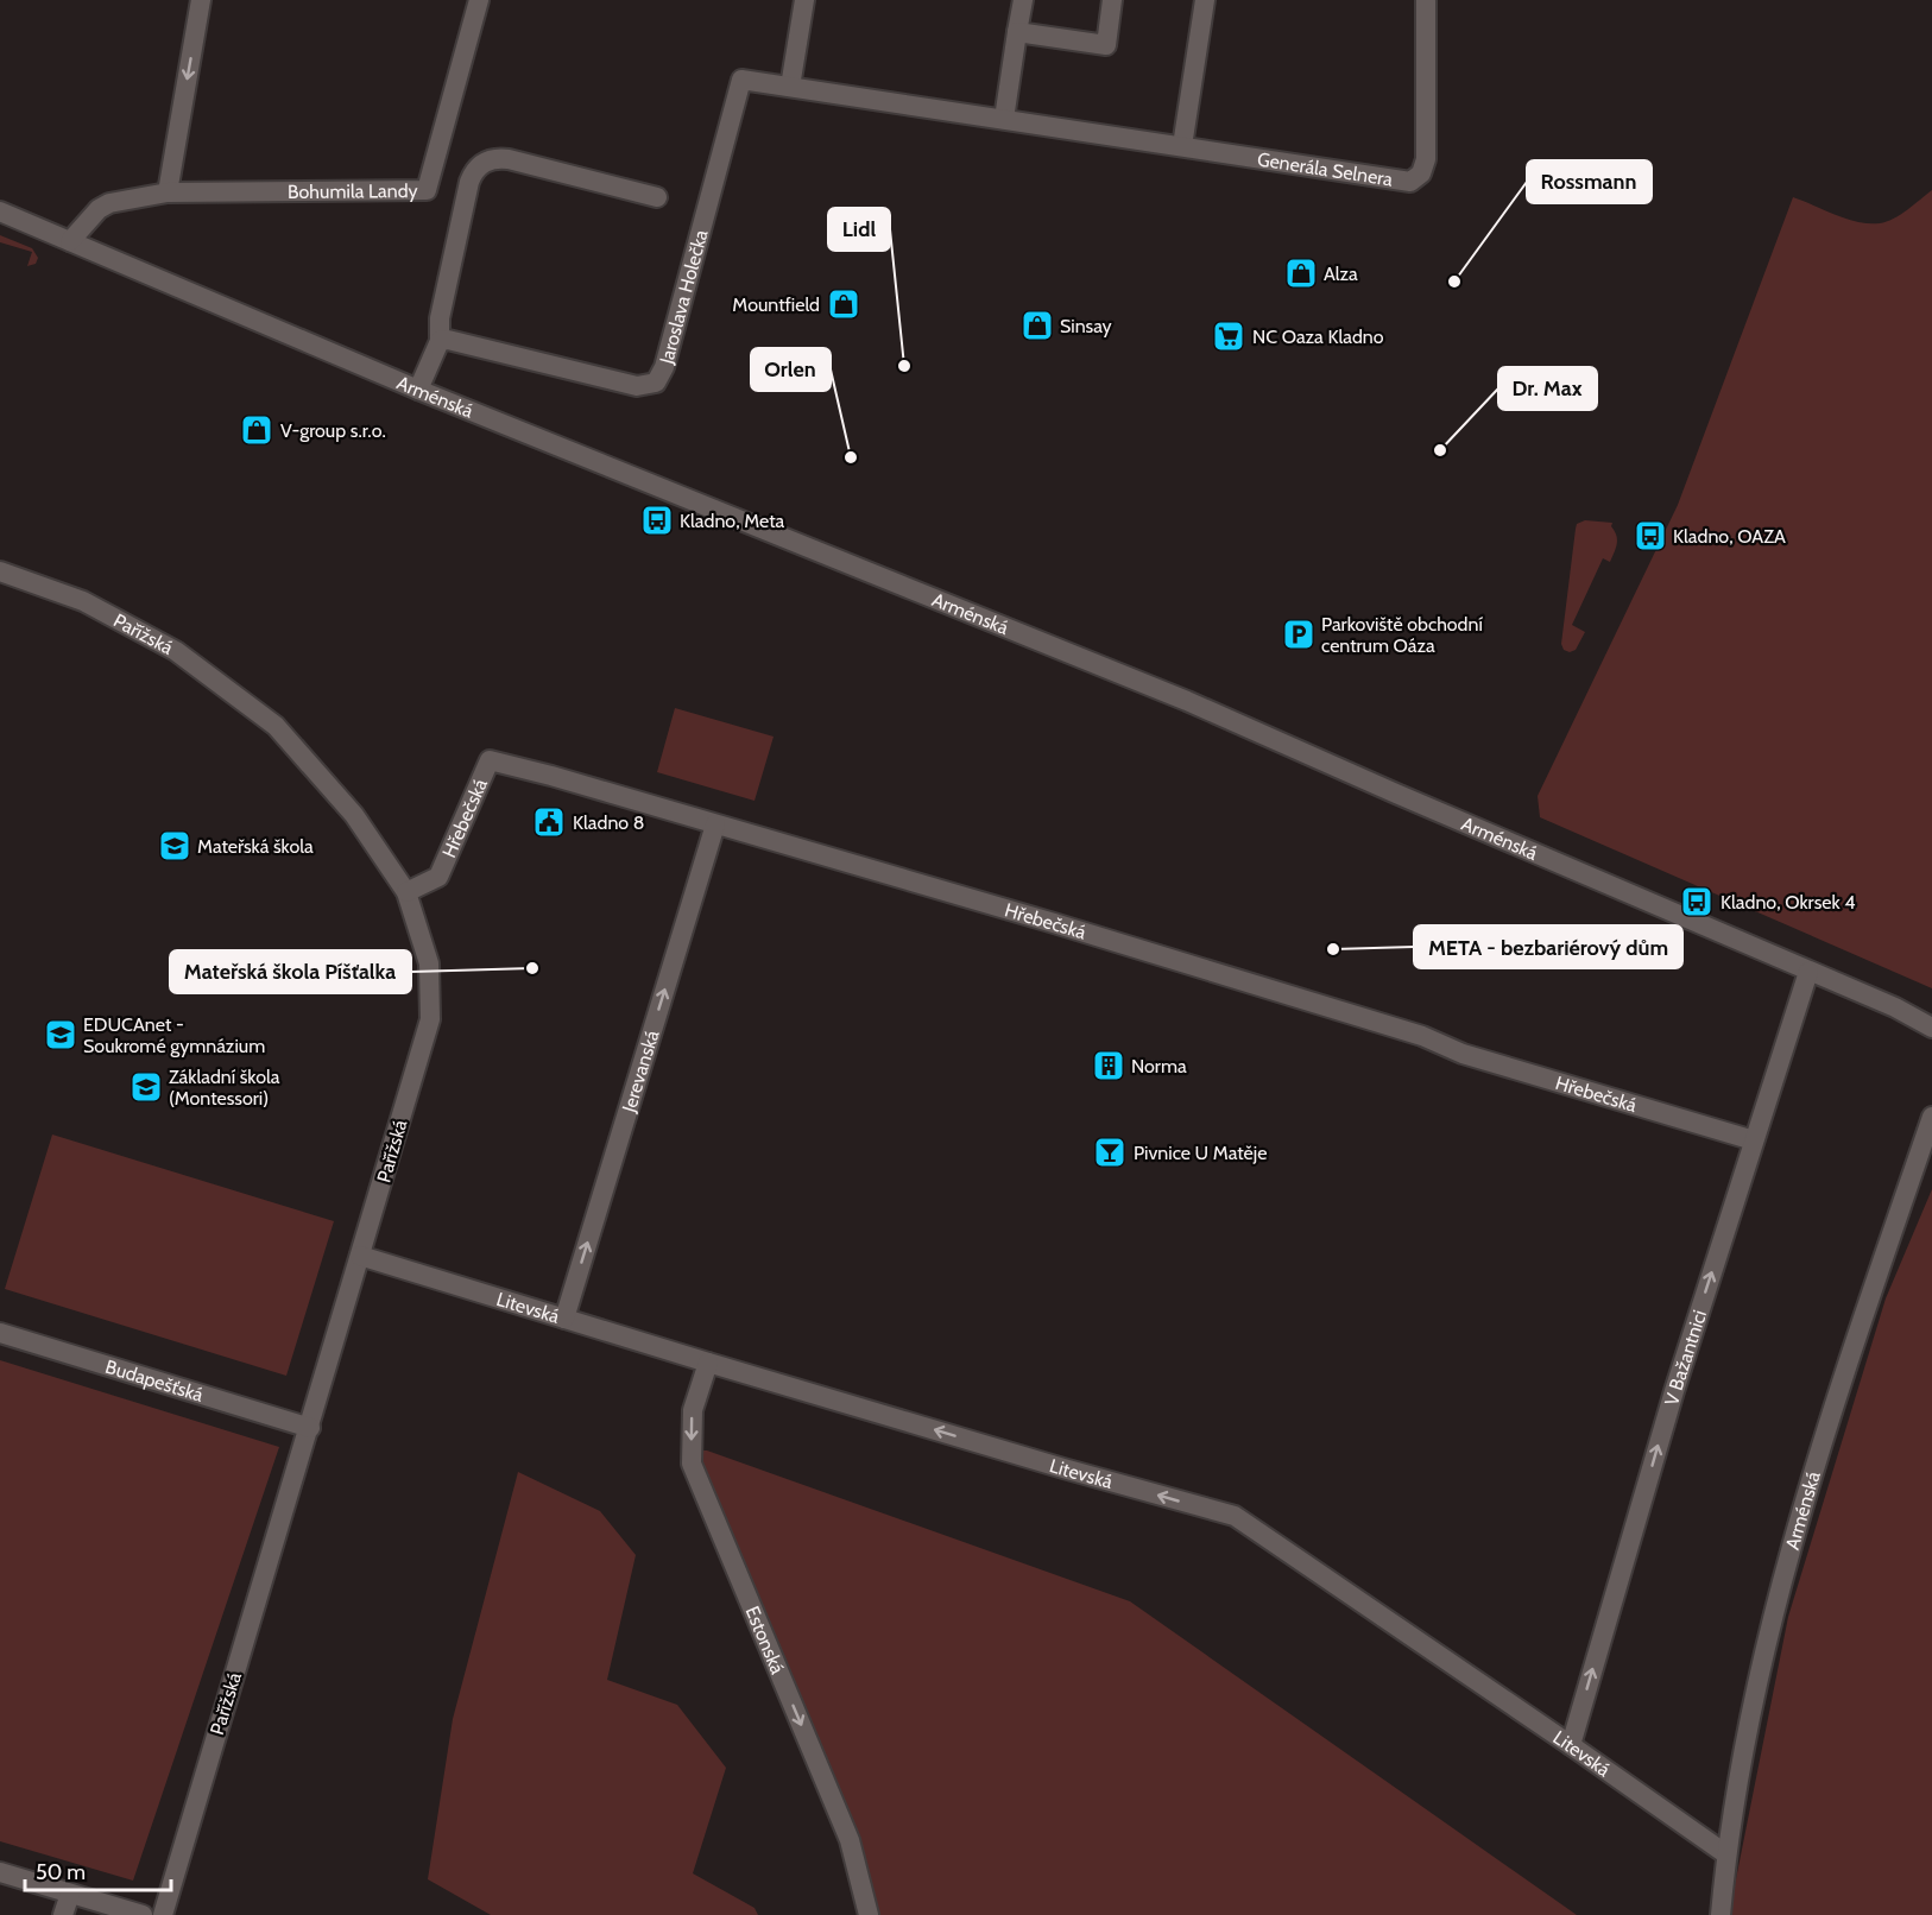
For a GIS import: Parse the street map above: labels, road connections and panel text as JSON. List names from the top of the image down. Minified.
{"streets":{"street":["Generála Selnera","Bohumila Landy","Jaroslava Holečka","Arménská","Pařížská","Hřebečská","Jerevanská","Litevská","V Bažantnici","Budapešťská","Estonská"]},"crossings":[["Generála Selnera","Jaroslava Holečka"],["Bohumila Landy","Arménská"],["Arménská","Litevská"],["Arménská","V Bažantnici"],["Pařížská","Hřebečská"],["Pařížská","Litevská"],["Pařížská","Budapešťská"],["Hřebečská","Jerevanská"],["Hřebečská","V Bažantnici"],["Jerevanská","Litevská"],["Litevská","V Bažantnici"],["Litevská","Estonská"]],"one_way":["Jerevanská","Litevská","V Bažantnici","Estonská"],"places":{"shop":["Alza","Mountfield","Sinsay","V-group s.r.o."],"other":["Rossmann","Lidl","Dr. Max","Orlen","META - bezbariérový dům","Mateřská škola Píšťalka"],"supermarket":["NC Oaza Kladno"],"bus stop":["Kladno, Meta","Kladno, OAZA","Kladno, Okrsek 4"],"parking":["Parkoviště obchodní centrum Oáza"],"public building":["Kladno 8"],"school or university":["Mateřská škola","EDUCAnet - Soukromé gymnázium","Základní škola (Montessori)"],"building":["Norma"],"bar":["Pivnice U Matěje"]},"scale_bar":"50 m"}
